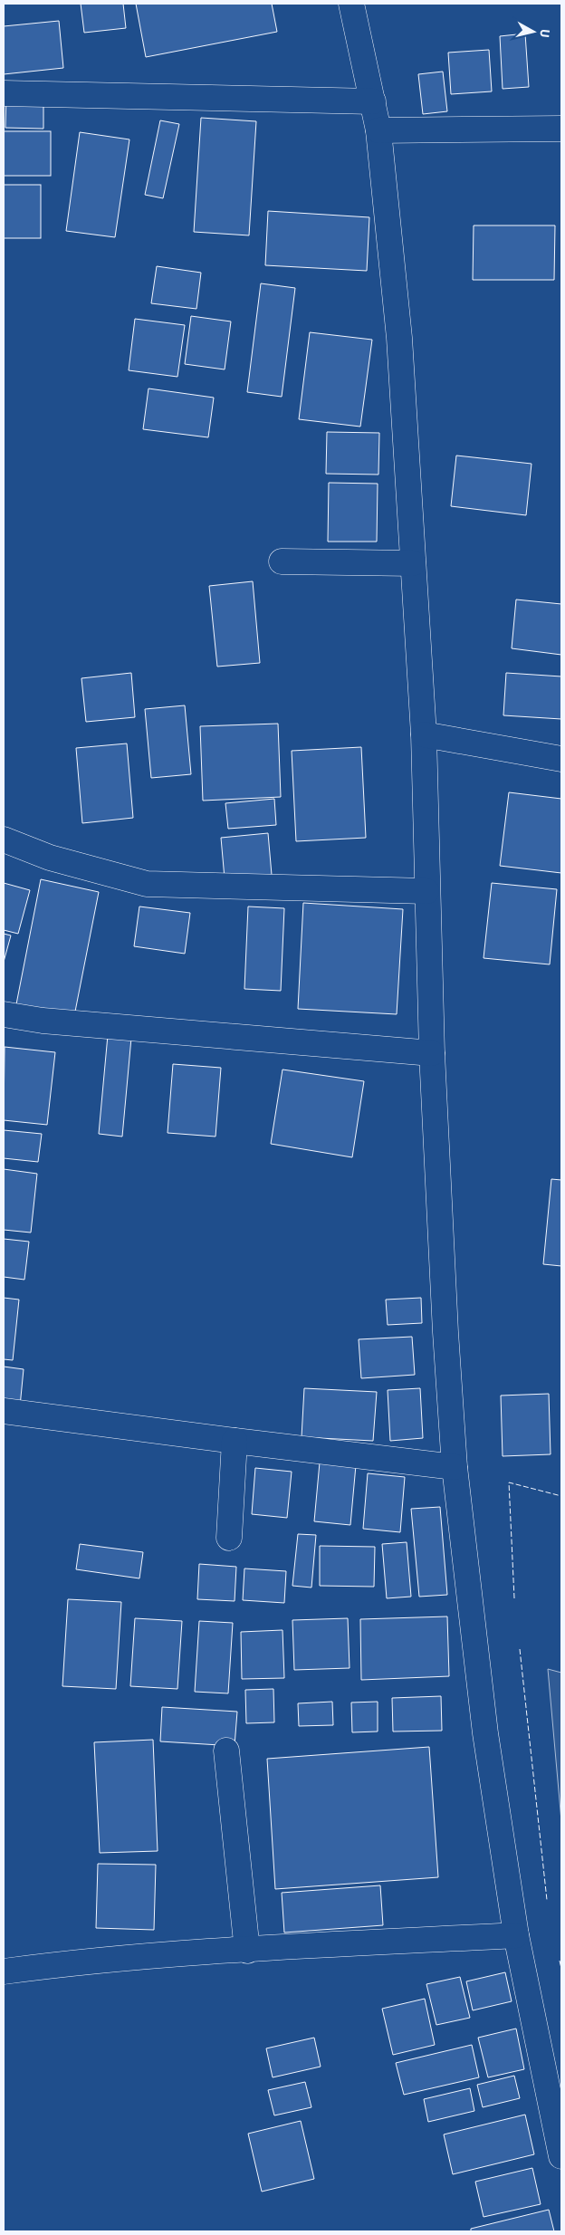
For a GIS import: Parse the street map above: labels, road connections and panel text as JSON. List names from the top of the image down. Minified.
{"north":"right"}
